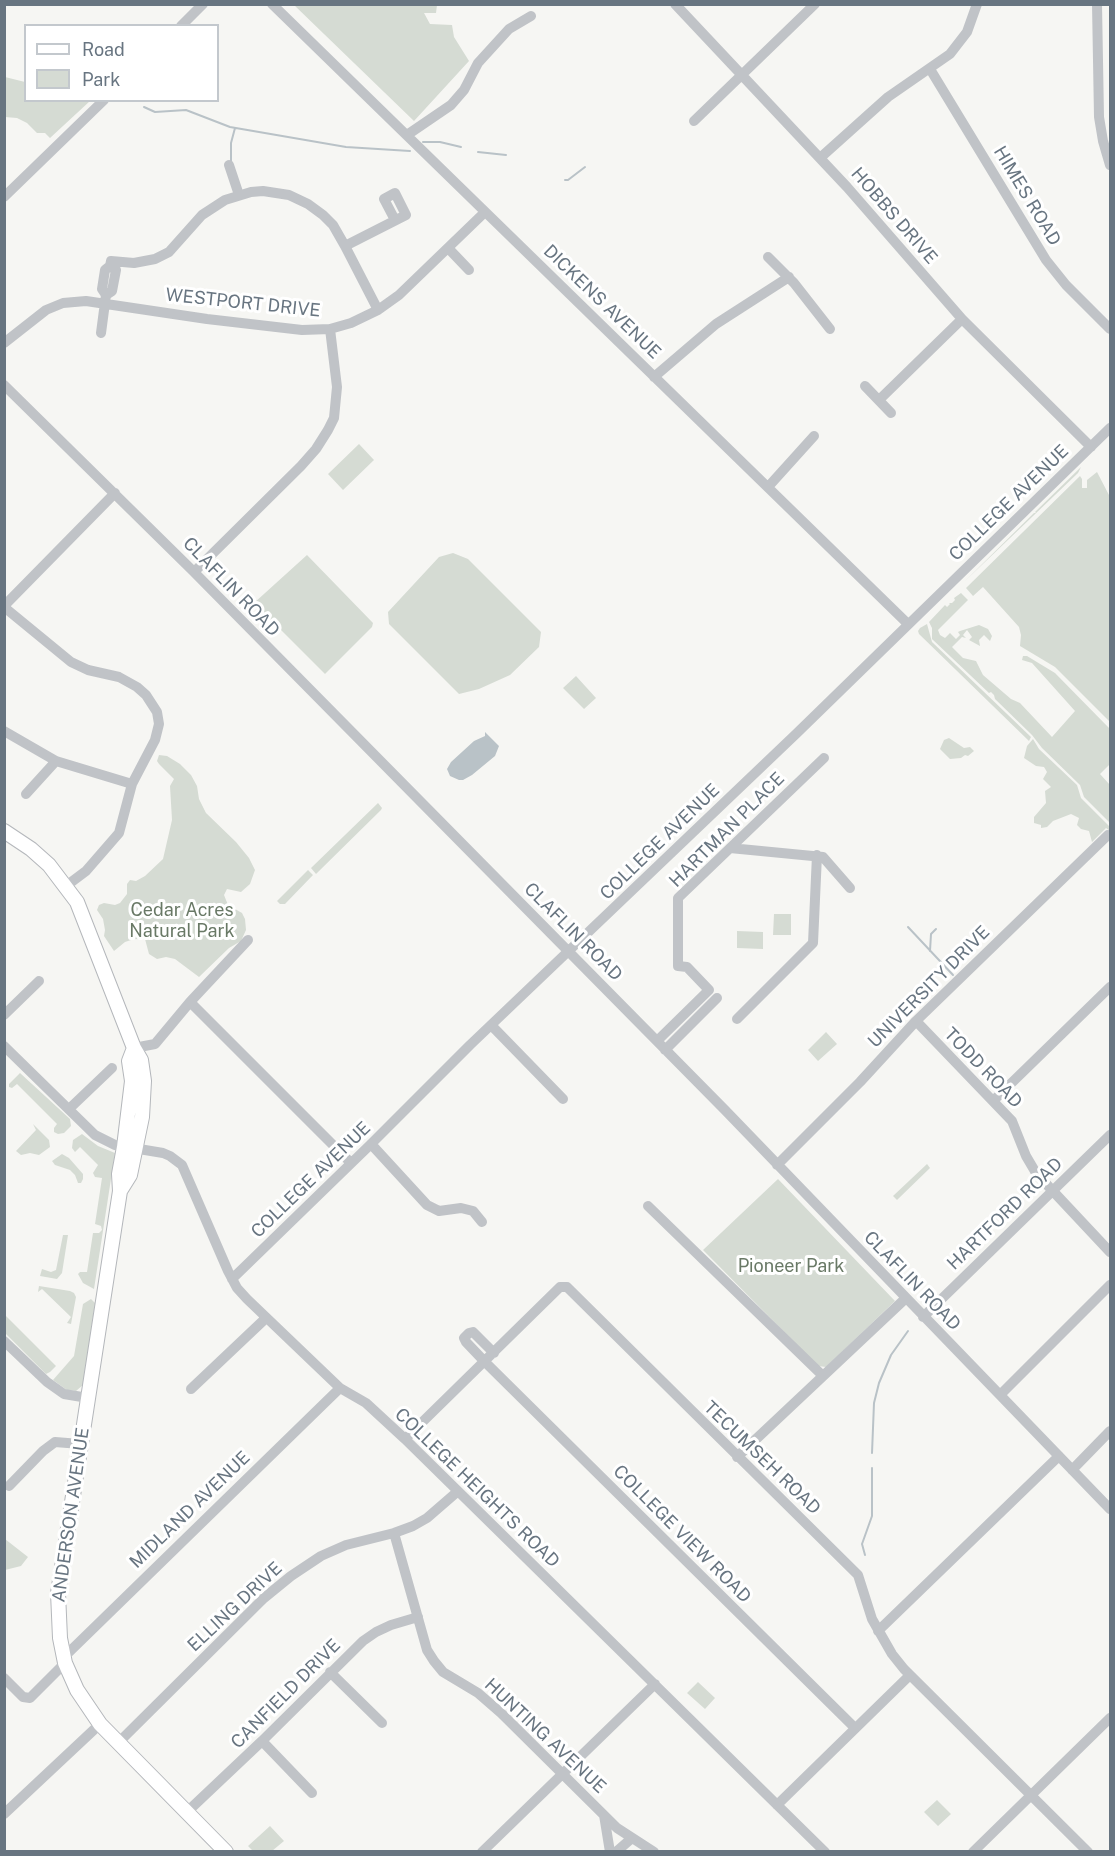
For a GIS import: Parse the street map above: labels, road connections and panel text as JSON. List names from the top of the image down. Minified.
{"streets":{"main road":["ANDERSON AVENUE"],"street":["HIMES ROAD","HOBBS DRIVE","DICKENS AVENUE","WESTPORT DRIVE","COLLEGE AVENUE","CLAFLIN ROAD","HARTMAN PLACE","UNIVERSITY DRIVE","TODD ROAD","HARTFORD ROAD","TECUMSEH ROAD","COLLEGE HEIGHTS ROAD","MIDLAND AVENUE","COLLEGE VIEW ROAD","ELLING DRIVE","CANFIELD DRIVE","HUNTING AVENUE"]},"crossings":[["HOBBS DRIVE","COLLEGE AVENUE"],["DICKENS AVENUE","WESTPORT DRIVE"],["DICKENS AVENUE","COLLEGE AVENUE"],["COLLEGE AVENUE","CLAFLIN ROAD"],["COLLEGE AVENUE","COLLEGE HEIGHTS ROAD"],["CLAFLIN ROAD","UNIVERSITY DRIVE"],["CLAFLIN ROAD","HARTFORD ROAD"],["UNIVERSITY DRIVE","TODD ROAD"],["TODD ROAD","HARTFORD ROAD"],["TECUMSEH ROAD","COLLEGE VIEW ROAD"],["COLLEGE HEIGHTS ROAD","MIDLAND AVENUE"],["COLLEGE HEIGHTS ROAD","ANDERSON AVENUE"],["COLLEGE HEIGHTS ROAD","ELLING DRIVE"],["MIDLAND AVENUE","ANDERSON AVENUE"],["ANDERSON AVENUE","ELLING DRIVE"],["ANDERSON AVENUE","CANFIELD DRIVE"],["ELLING DRIVE","HUNTING AVENUE"],["CANFIELD DRIVE","HUNTING AVENUE"]],"parks":["Cedar Acres Natural Park","Pioneer Park"],"legend":["Road","Park"]}
